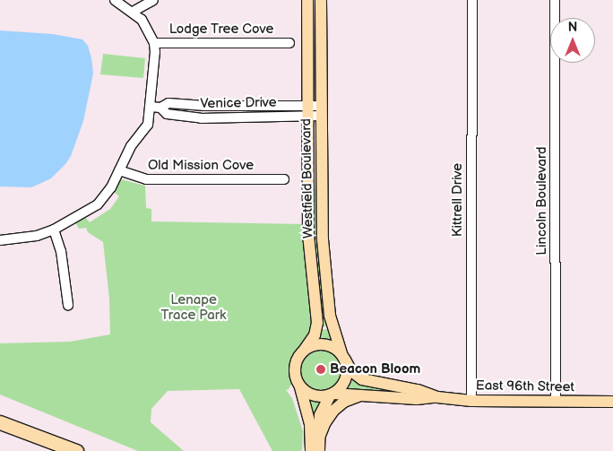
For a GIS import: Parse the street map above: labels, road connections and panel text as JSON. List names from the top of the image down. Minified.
{"streets":{"main road":["Westfield Boulevard","East 96th Street"],"street":["Lodge Tree Cove","Venice Drive","Old Mission Cove","Kittrell Drive","Lincoln Boulevard"]},"crossings":[["Venice Drive","Westfield Boulevard"],["Westfield Boulevard","East 96th Street"],["Kittrell Drive","East 96th Street"],["Lincoln Boulevard","East 96th Street"]],"parks":["Lenape Trace Park"],"places":["Beacon Bloom"],"north":"top"}
